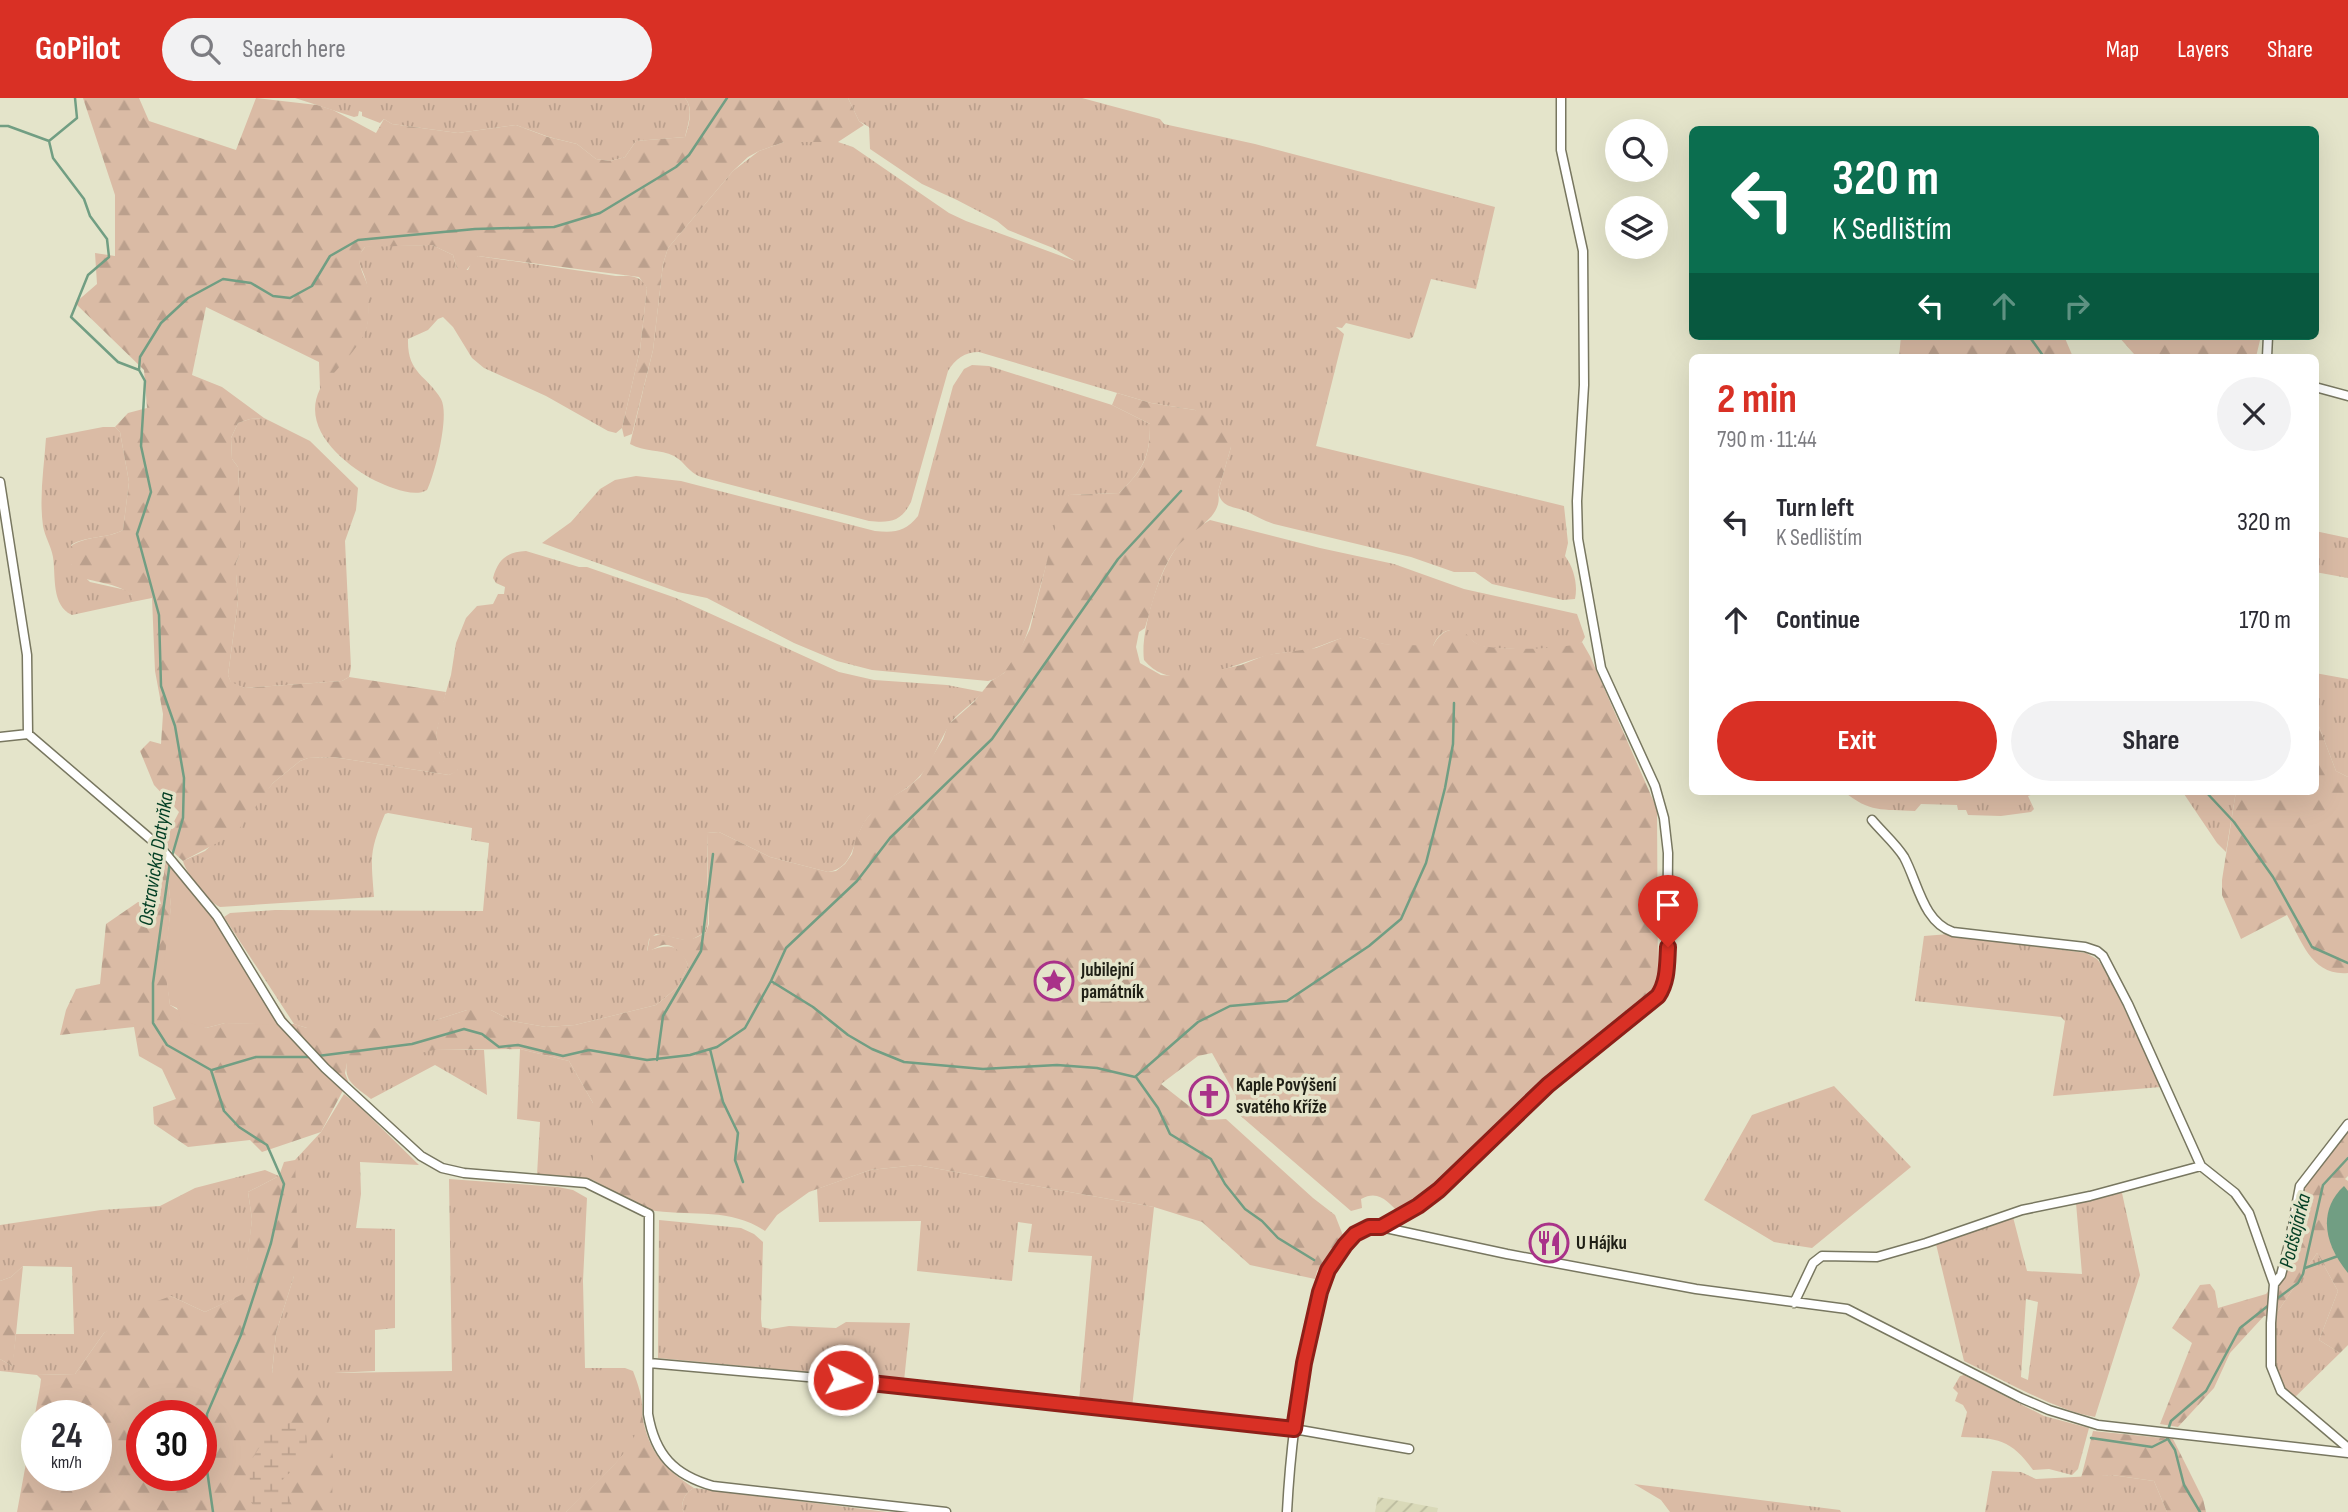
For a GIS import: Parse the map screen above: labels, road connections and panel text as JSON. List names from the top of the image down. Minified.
{"water":["Ostravická Datyňka","Podšajárka"],"places":{"place":["Jubilejní památník"],"church":["Kaple Povýšení svatého Kříže"],"restaurant":["U Hájku"]},"page":{"header":"GoPilot","search":"Search here","nav":["Map","Layers","Share"],"turn":["320 m","K Sedlištím"],"heading":["2 min","790 m · 11:44"],"list":[{"name":"Turn left","note":"K Sedlištím","value":"320 m"},{"name":"Continue","value":"170 m"}],"buttons":["Exit","Share"],"speed":"24 km/h","limit":"30"}}
